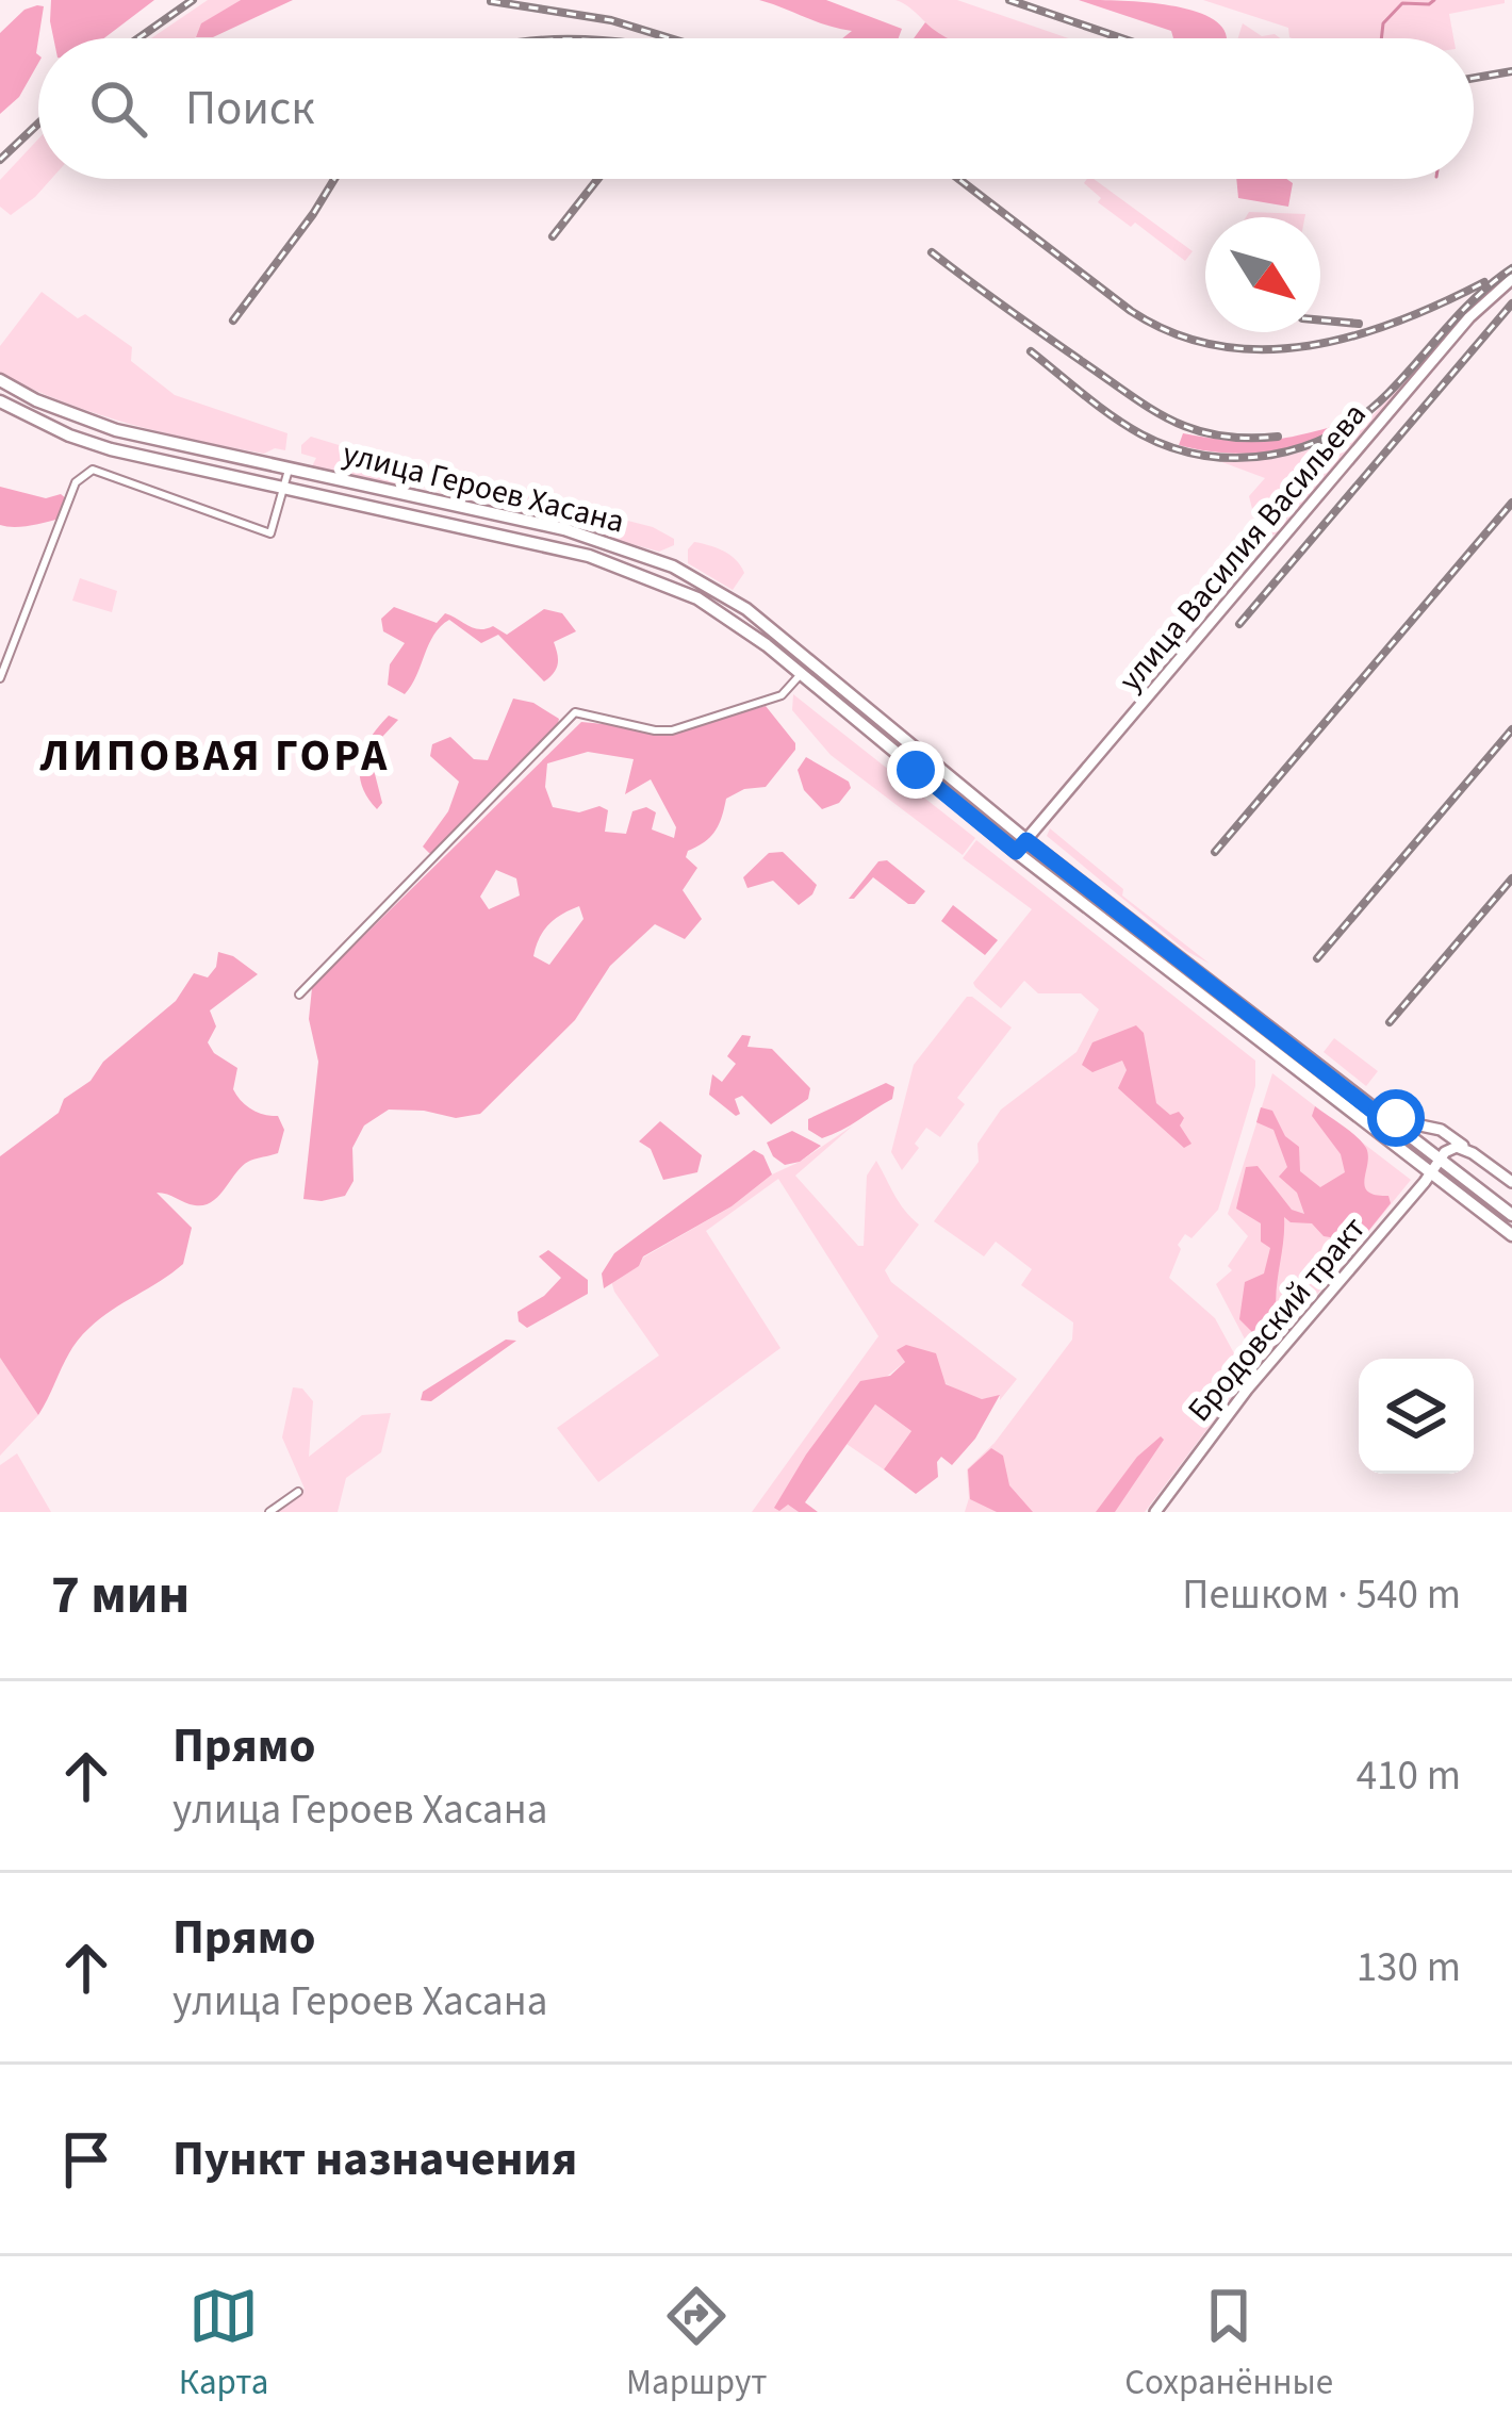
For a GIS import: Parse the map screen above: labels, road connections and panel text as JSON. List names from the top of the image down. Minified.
{"streets":{"main road":["улица Героев Хасана","улица Василия Васильева","Бродовский тракт"]},"crossings":[["улица Героев Хасана","улица Василия Васильева"],["улица Героев Хасана","Бродовский тракт"]],"districts":["ЛИПОВАЯ ГОРА"],"north":"bottom right","page":{"search":"Поиск","heading":["7 мин","Пешком · 540 m"],"list":[["Прямо","улица Героев Хасана","410 m"],["Прямо","улица Героев Хасана","130 m"],"Пункт назначения"],"nav":["Карта","Маршрут","Сохранённые"]}}
